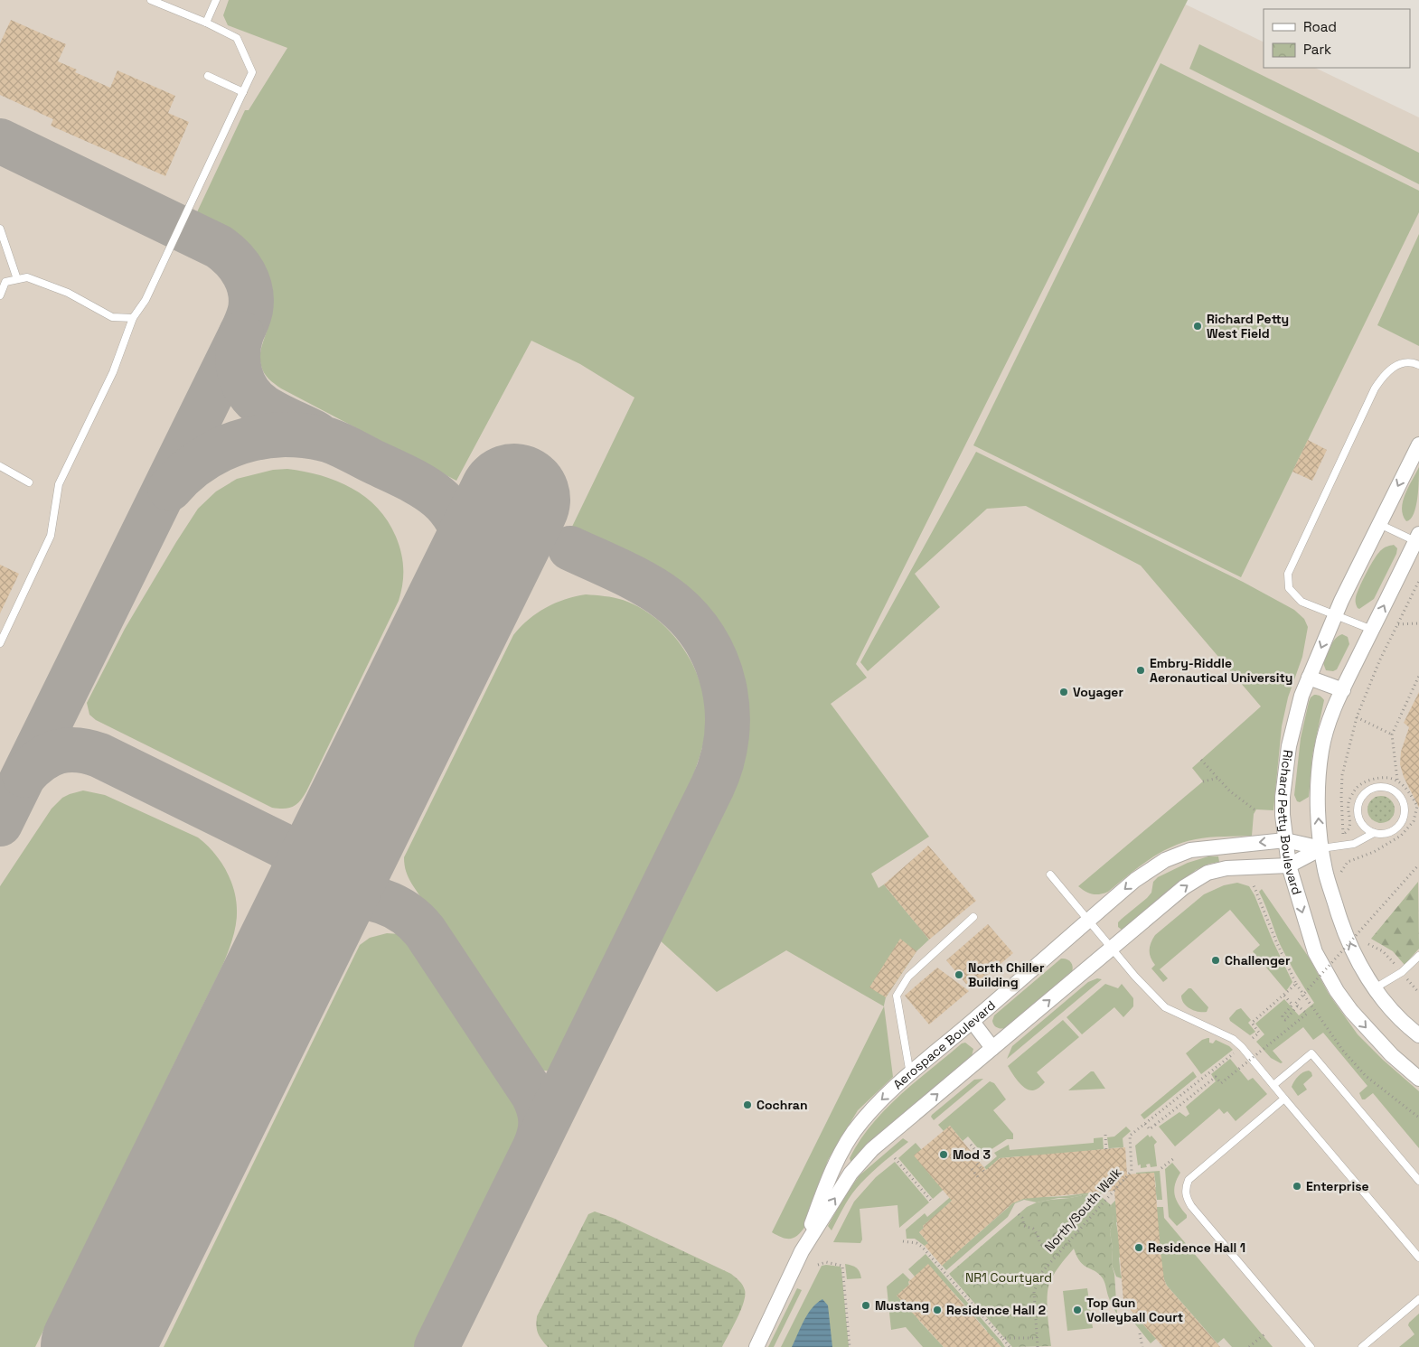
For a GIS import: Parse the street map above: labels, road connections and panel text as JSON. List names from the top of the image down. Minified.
{"streets":{"street":["Richard Petty Boulevard","Aerospace Boulevard"],"path":["North/South Walk"]},"crossings":[["Richard Petty Boulevard","Aerospace Boulevard"]],"parks":["NR1 Courtyard"],"places":["Richard Petty West Field","Embry-Riddle Aeronautical University","Voyager","Challenger","North Chiller Building","Cochran","Mod 3","Enterprise","Residence Hall 1","Mustang","Residence Hall 2","Top Gun Volleyball Court"],"legend":["Road","Park"]}
